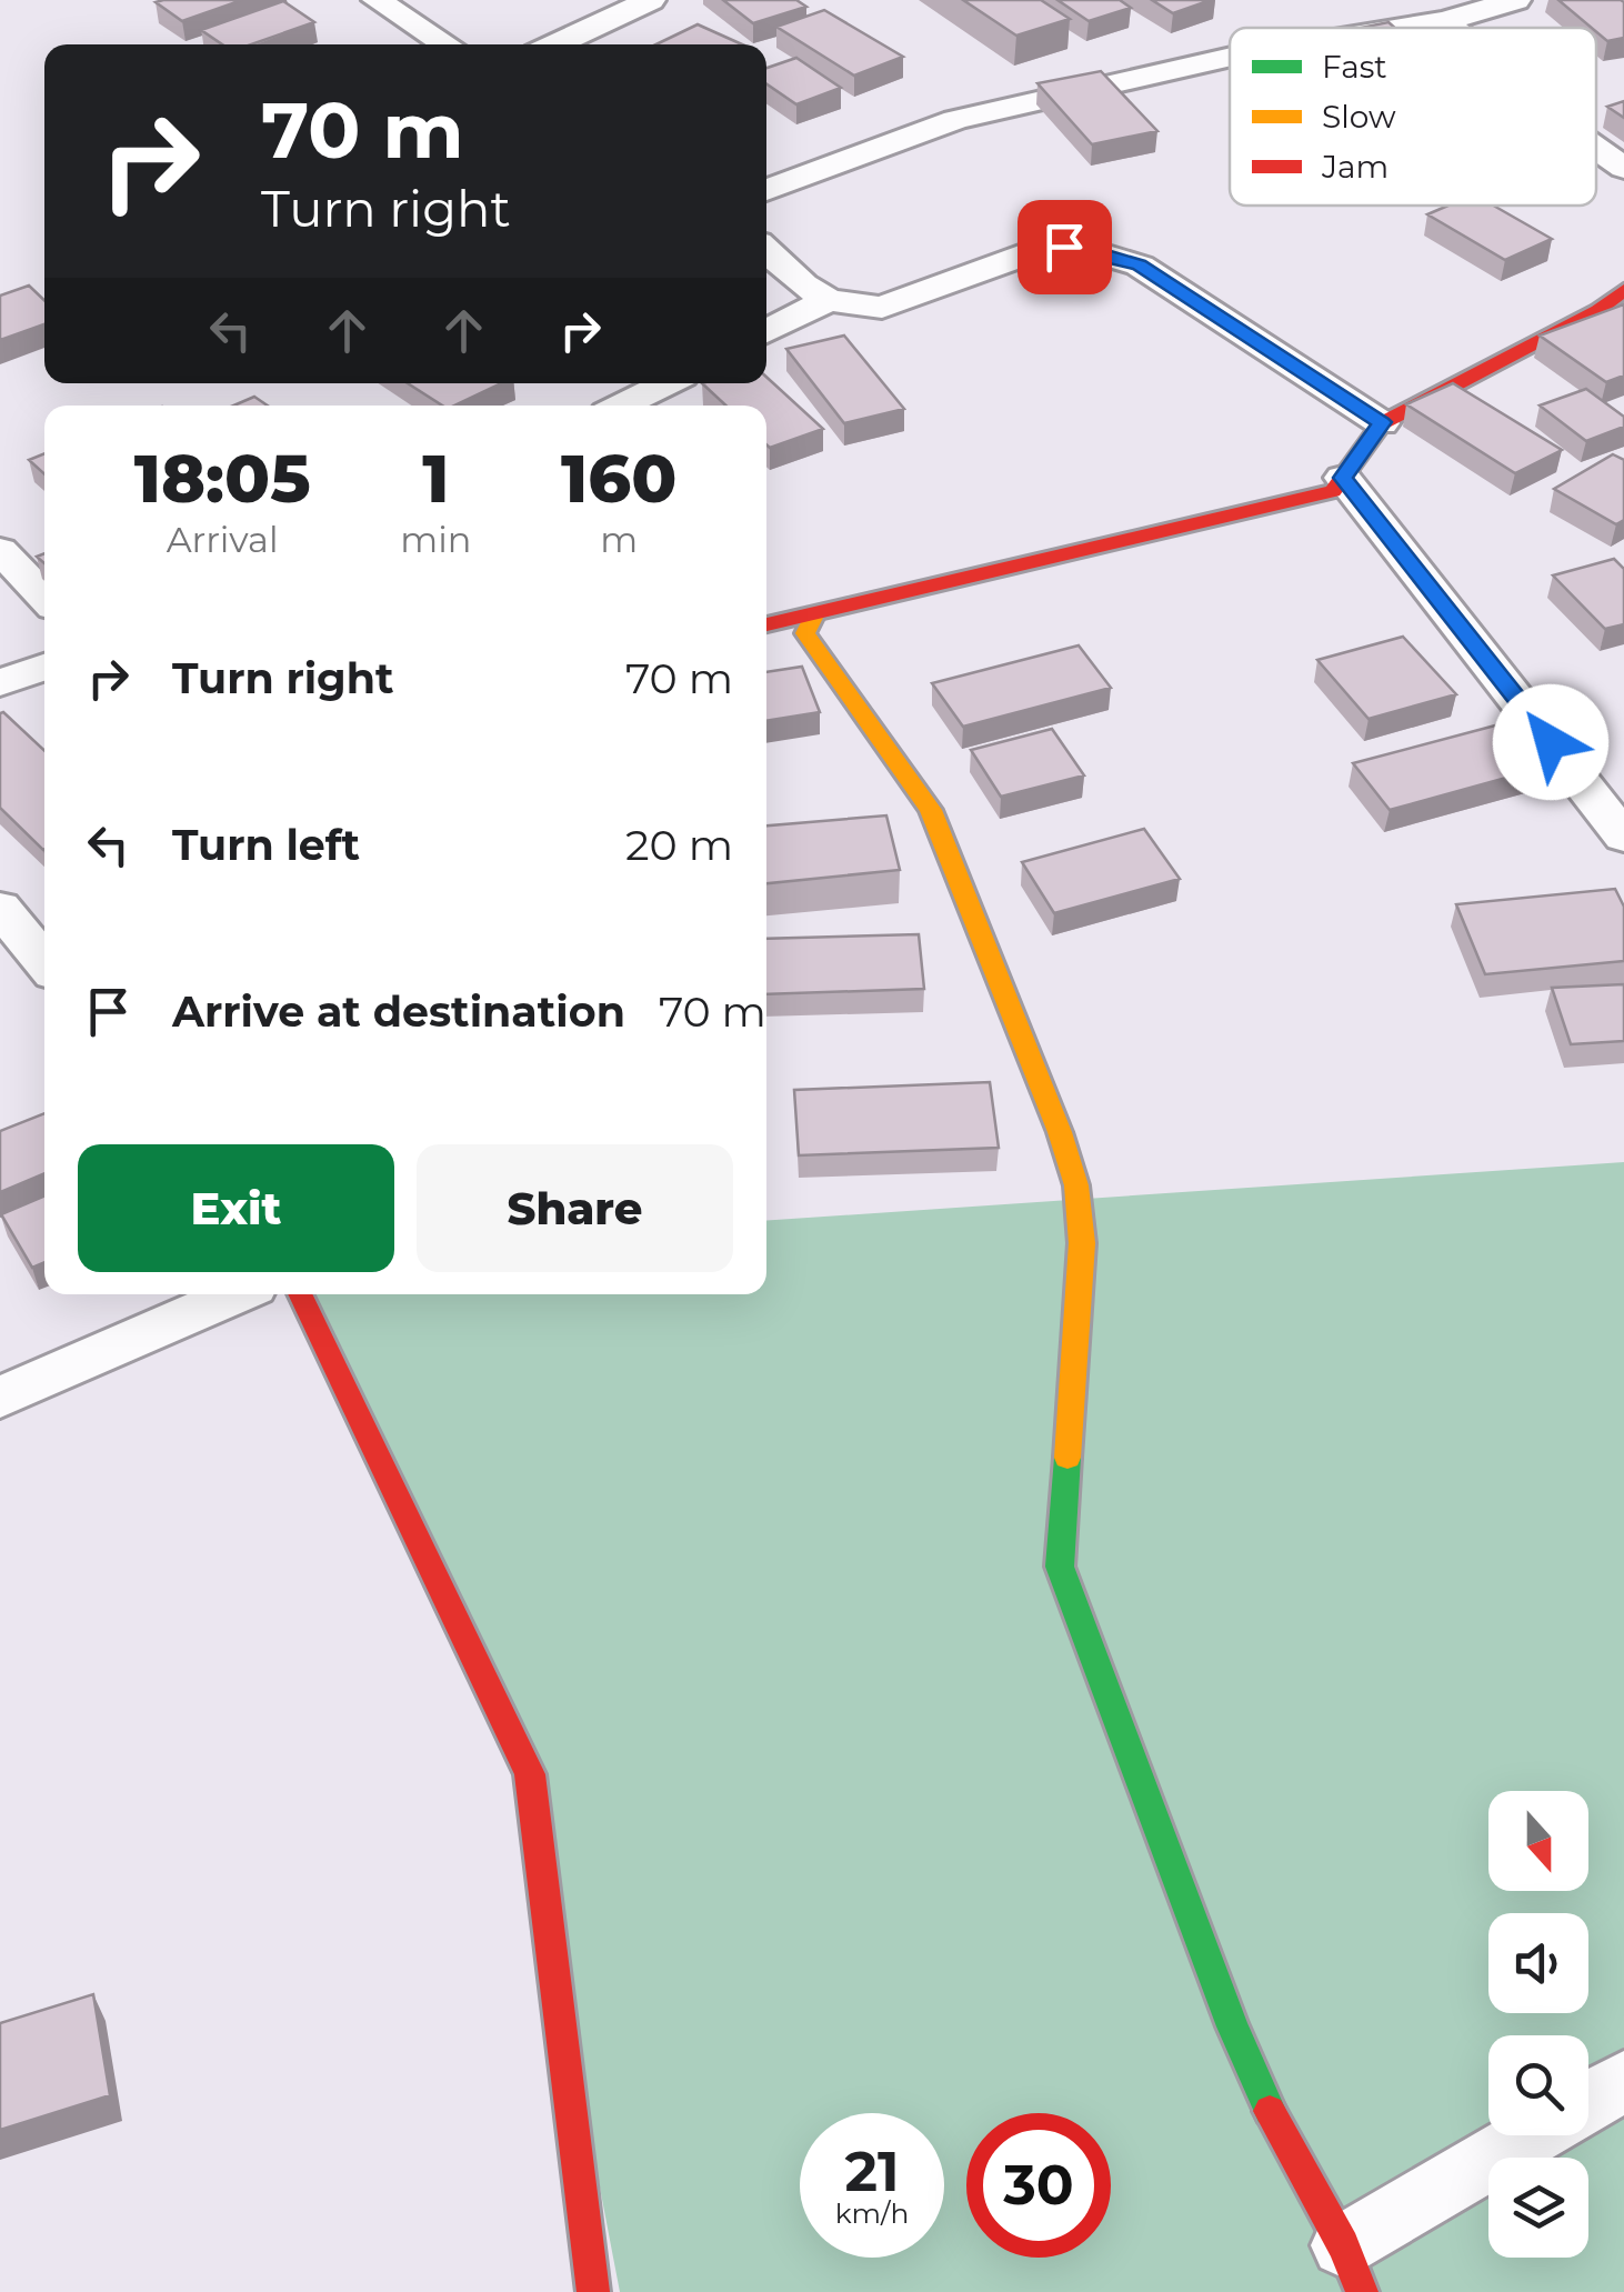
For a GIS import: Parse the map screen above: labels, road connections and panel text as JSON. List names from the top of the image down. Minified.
{"legend":["Fast","Slow","Jam"],"north":"bottom","page":{"turn":["70 m","Turn right"],"eta":["18:05","Arrival","1","min","160","m"],"list":[{"name":"Turn right","value":"70 m"},{"name":"Turn left","value":"20 m"},{"name":"Arrive at destination","value":"70 m"}],"buttons":["Exit","Share"],"speed":"21 km/h","limit":"30"}}
